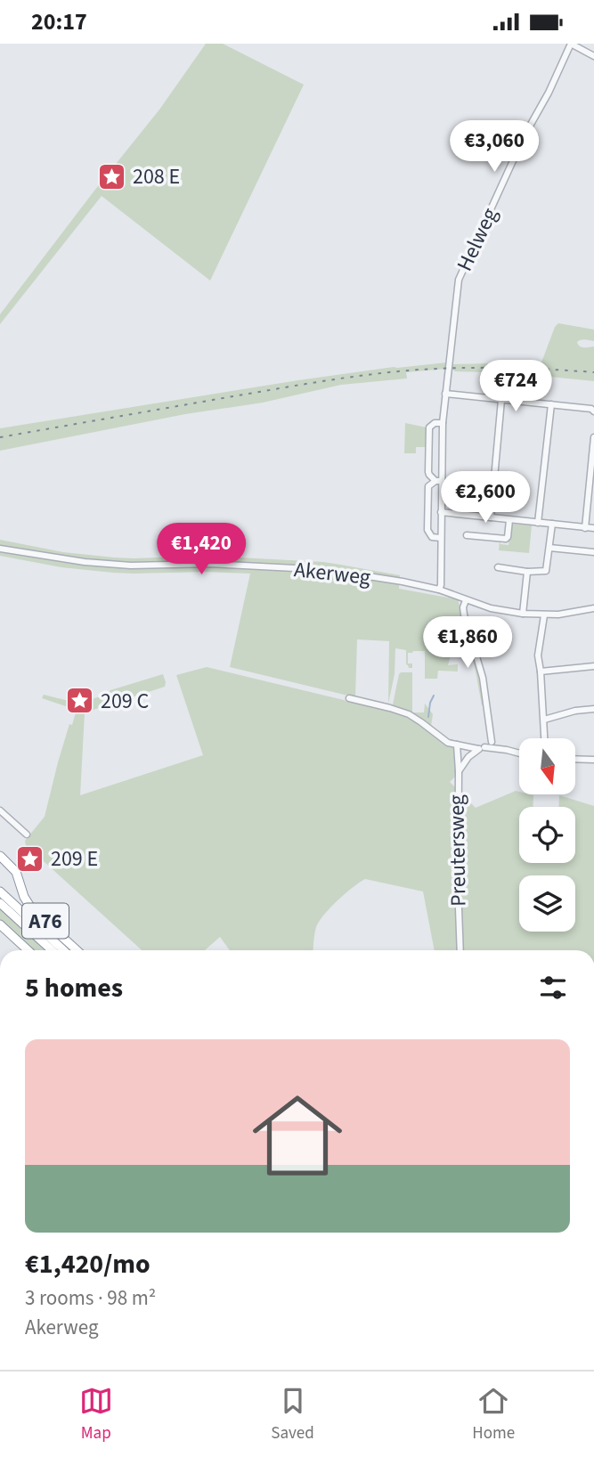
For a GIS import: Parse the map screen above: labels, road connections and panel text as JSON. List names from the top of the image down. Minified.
{"streets":{"highway":["A76"],"street":["Helweg","Akerweg","Preutersweg"]},"places":{"place":["208 E","209 C","209 E"]},"north":"bottom","page":{"status":"20:17","price":["€3,060","€724","€2,600","€1,420","€1,860"],"heading":"5 homes","list":[{"name":"€1,420/mo","note":"3 rooms · 98 m² · Akerweg"}],"tabs":["Map","Saved","Home"]}}
